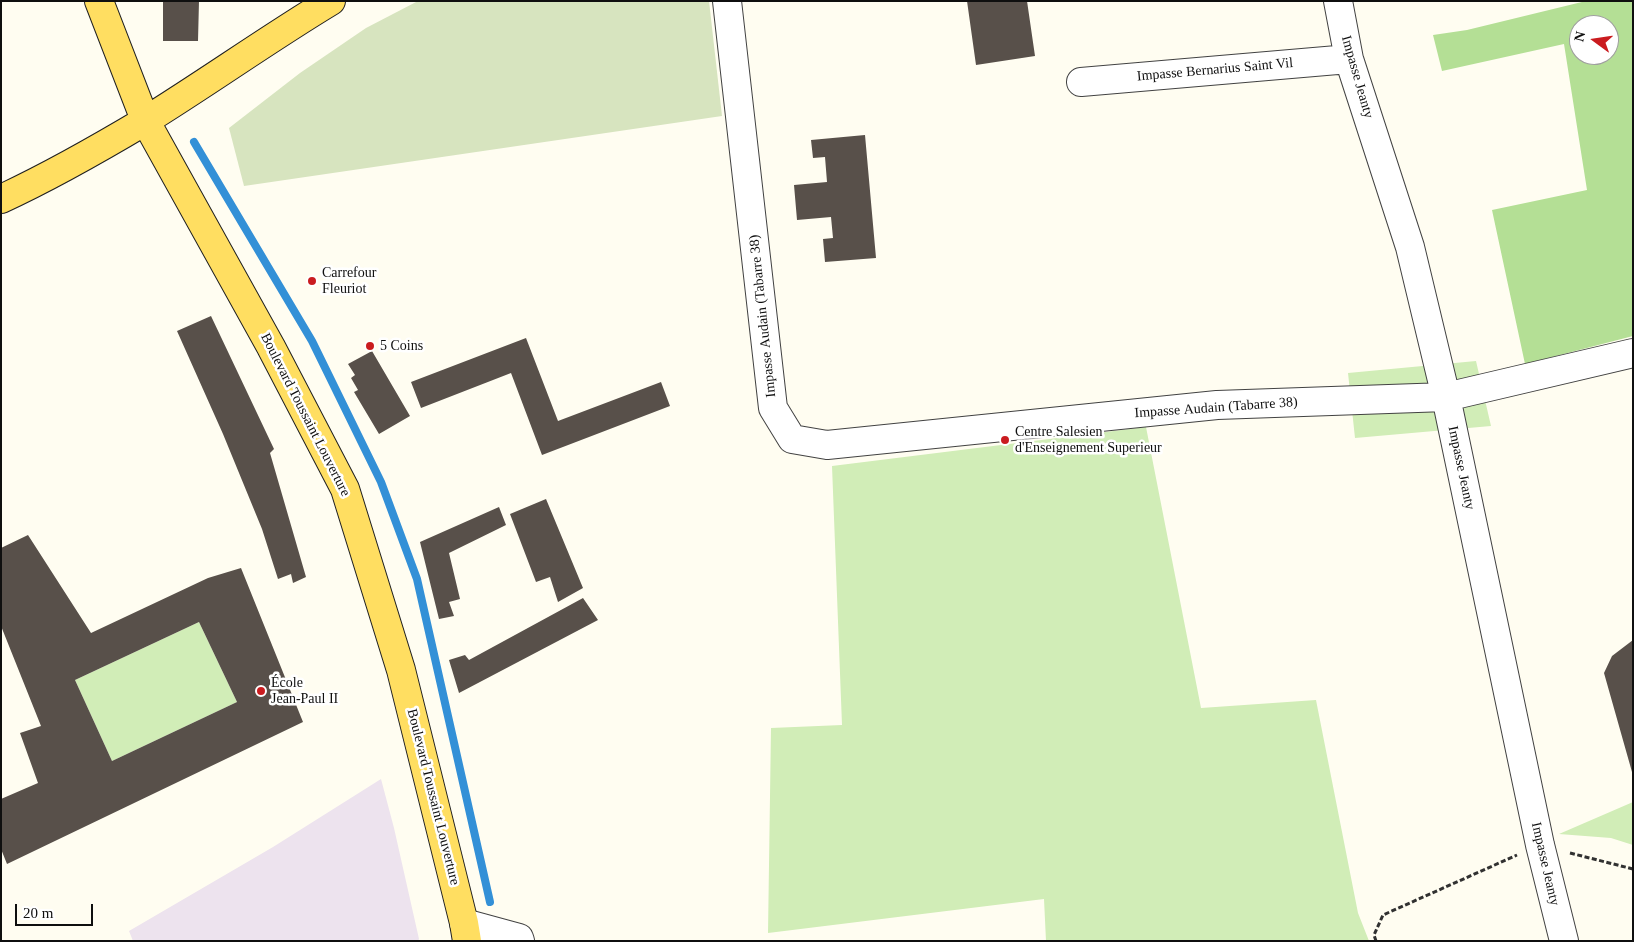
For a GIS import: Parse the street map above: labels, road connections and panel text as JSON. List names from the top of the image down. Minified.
{"streets":{"main road":["Boulevard Toussaint Louverture"],"street":["Impasse Bernarius Saint Vil","Impasse Jeanty","Impasse Audain (Tabarre 38)"]},"crossings":[["Impasse Bernarius Saint Vil","Impasse Jeanty"],["Impasse Jeanty","Impasse Audain (Tabarre 38)"]],"places":["Carrefour Fleuriot","5 Coins","Centre Salesien d'Enseignement Superieur","École Jean-Paul II"],"scale_bar":"20 m","north":"left"}
